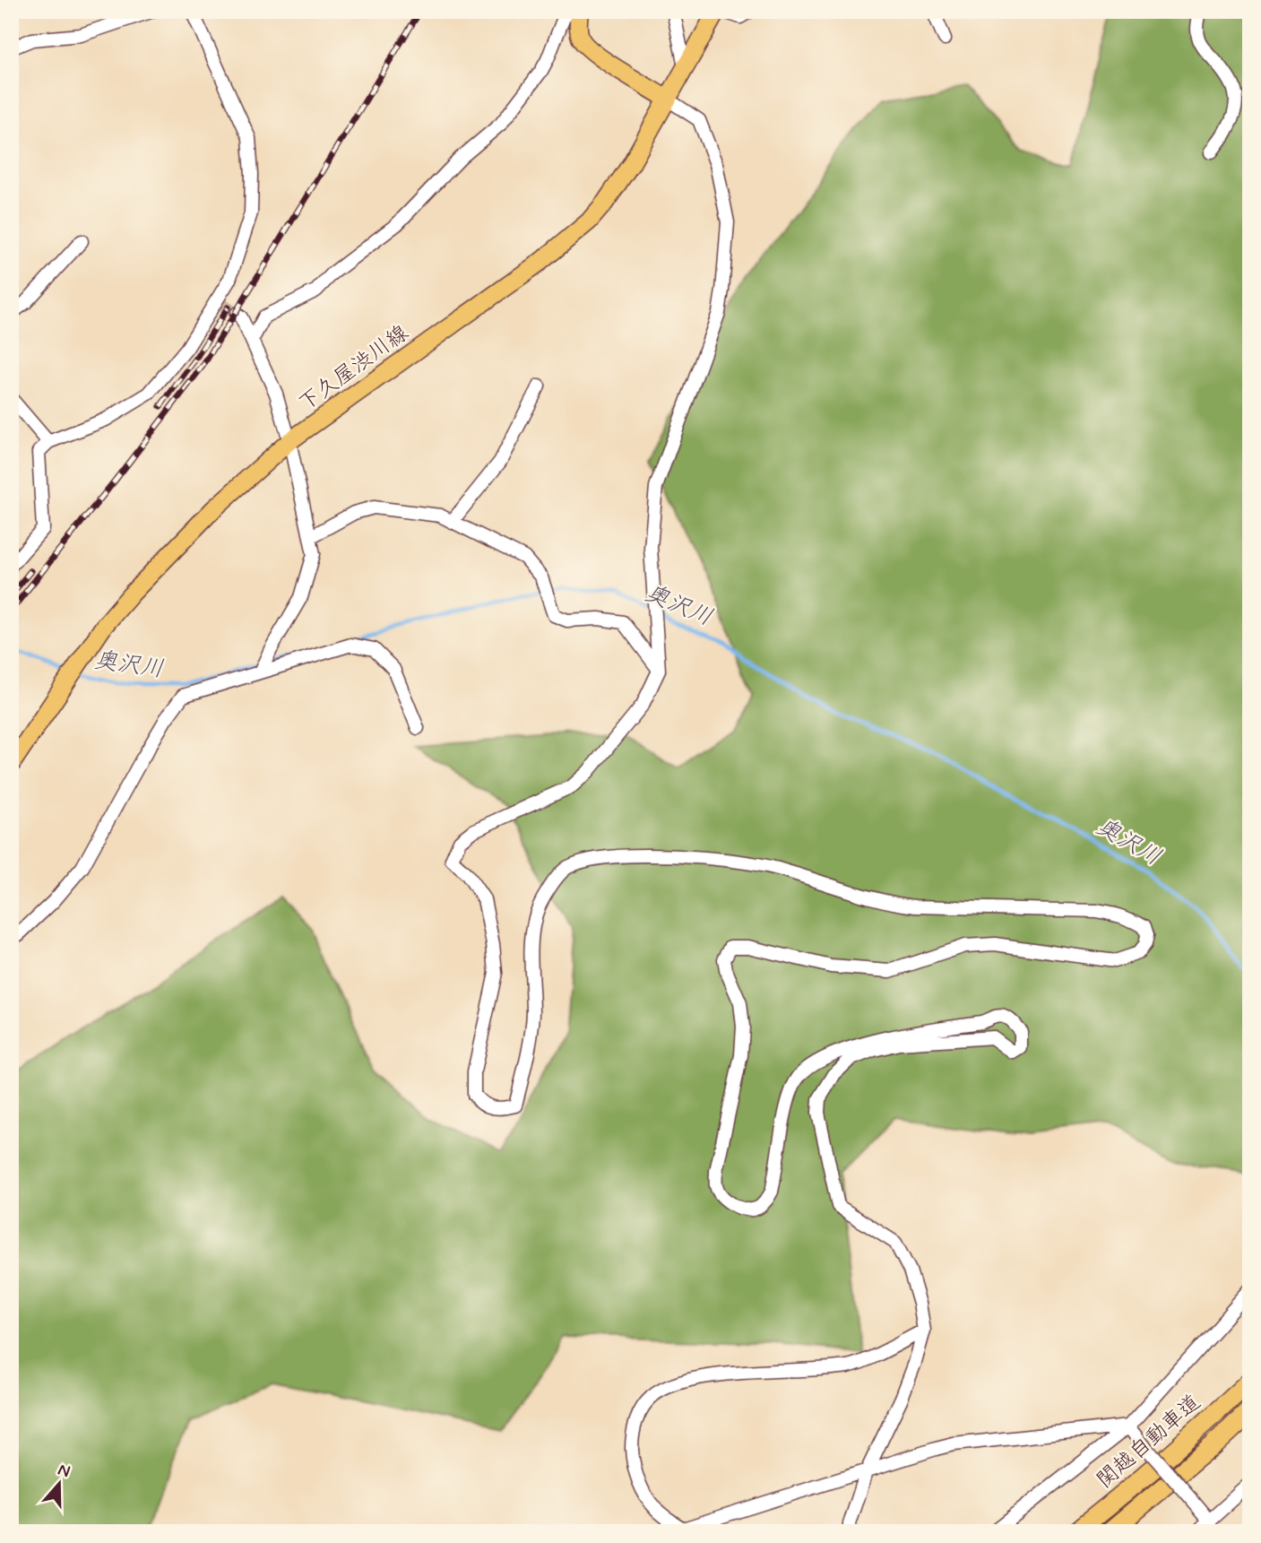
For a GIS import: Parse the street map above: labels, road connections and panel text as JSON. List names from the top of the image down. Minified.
{"streets":{"highway":["関越自動車道"],"main road":["下久屋渋川線"]},"water":["奥沢川"],"north":"top"}
